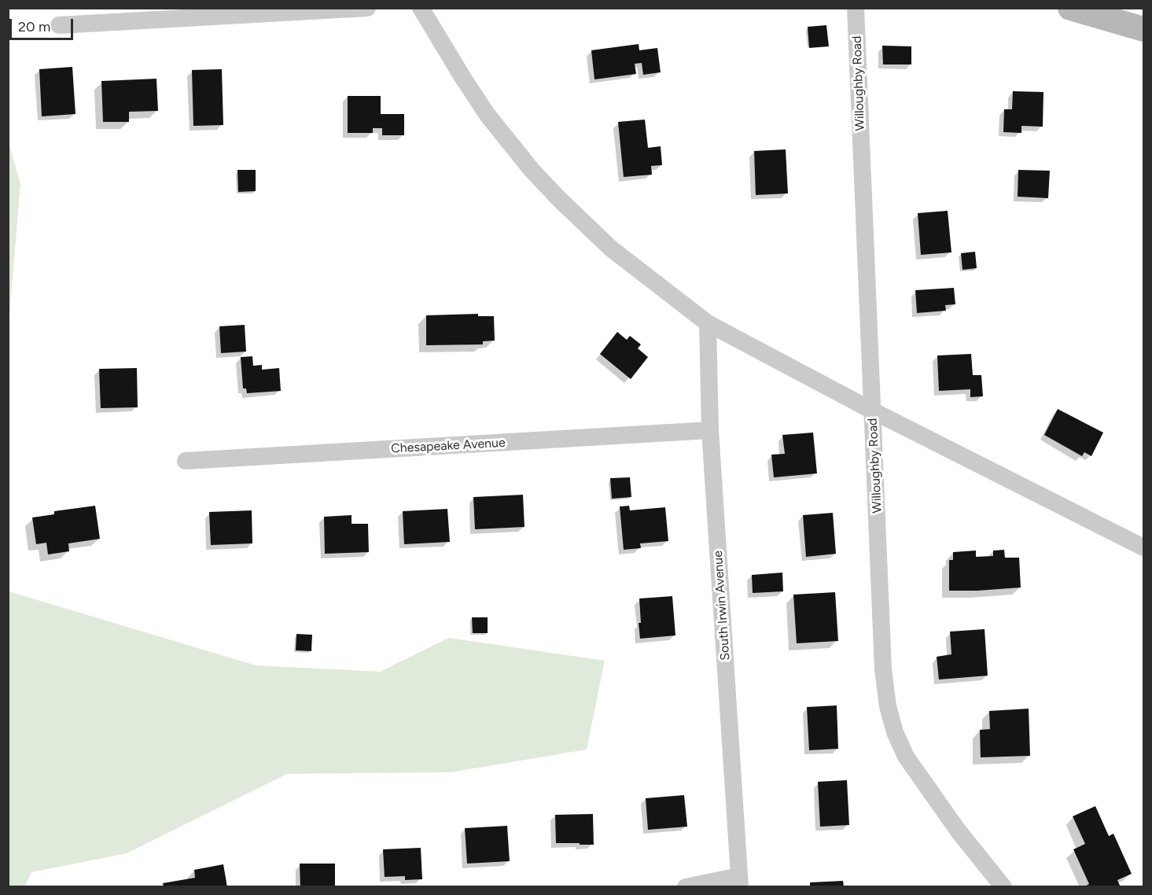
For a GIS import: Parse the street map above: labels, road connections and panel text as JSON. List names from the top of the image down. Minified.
{"streets":{"street":["Willoughby Road","Chesapeake Avenue","South Irwin Avenue"]},"crossings":[["Chesapeake Avenue","South Irwin Avenue"]],"scale_bar":"20 m"}
